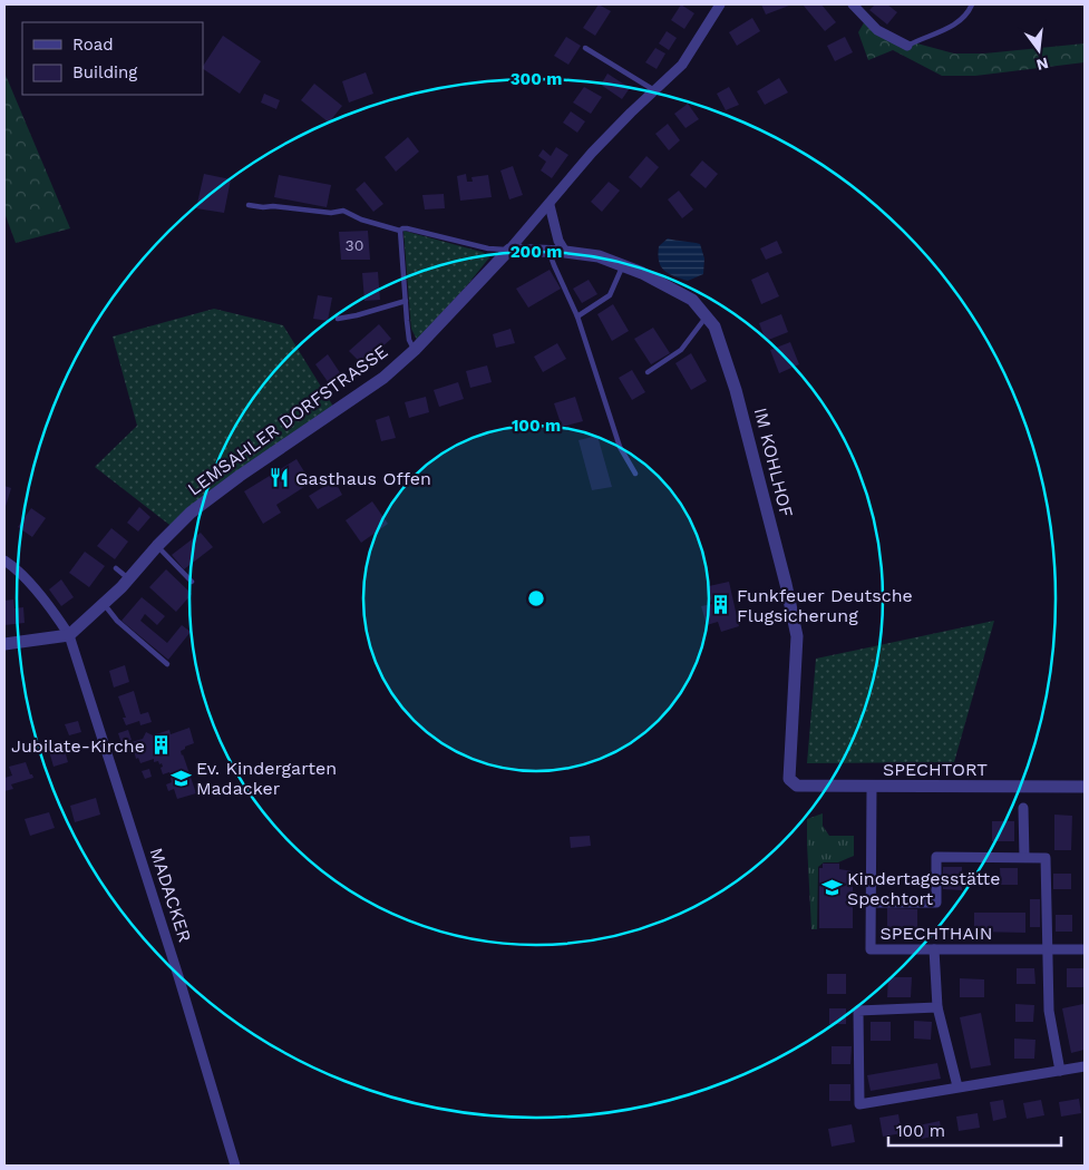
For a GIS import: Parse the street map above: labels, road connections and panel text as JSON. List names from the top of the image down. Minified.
{"streets":{"street":["LEMSAHLER DORFSTRASSE","IM KOHLHOF","SPECHTORT","MADACKER","SPECHTHAIN"]},"crossings":[["LEMSAHLER DORFSTRASSE","IM KOHLHOF"],["LEMSAHLER DORFSTRASSE","MADACKER"],["IM KOHLHOF","SPECHTORT"],["SPECHTORT","SPECHTHAIN"]],"places":{"restaurant":["Gasthaus Offen"],"building":["Funkfeuer Deutsche Flugsicherung","Jubilate-Kirche"],"school or university":["Ev. Kindergarten Madacker","Kindertagesstätte Spechtort"]},"house_numbers":["30"],"legend":["Road","Building"],"scale_bar":"100 m","north":"bottom","rings":["300 m","200 m","100 m"]}
